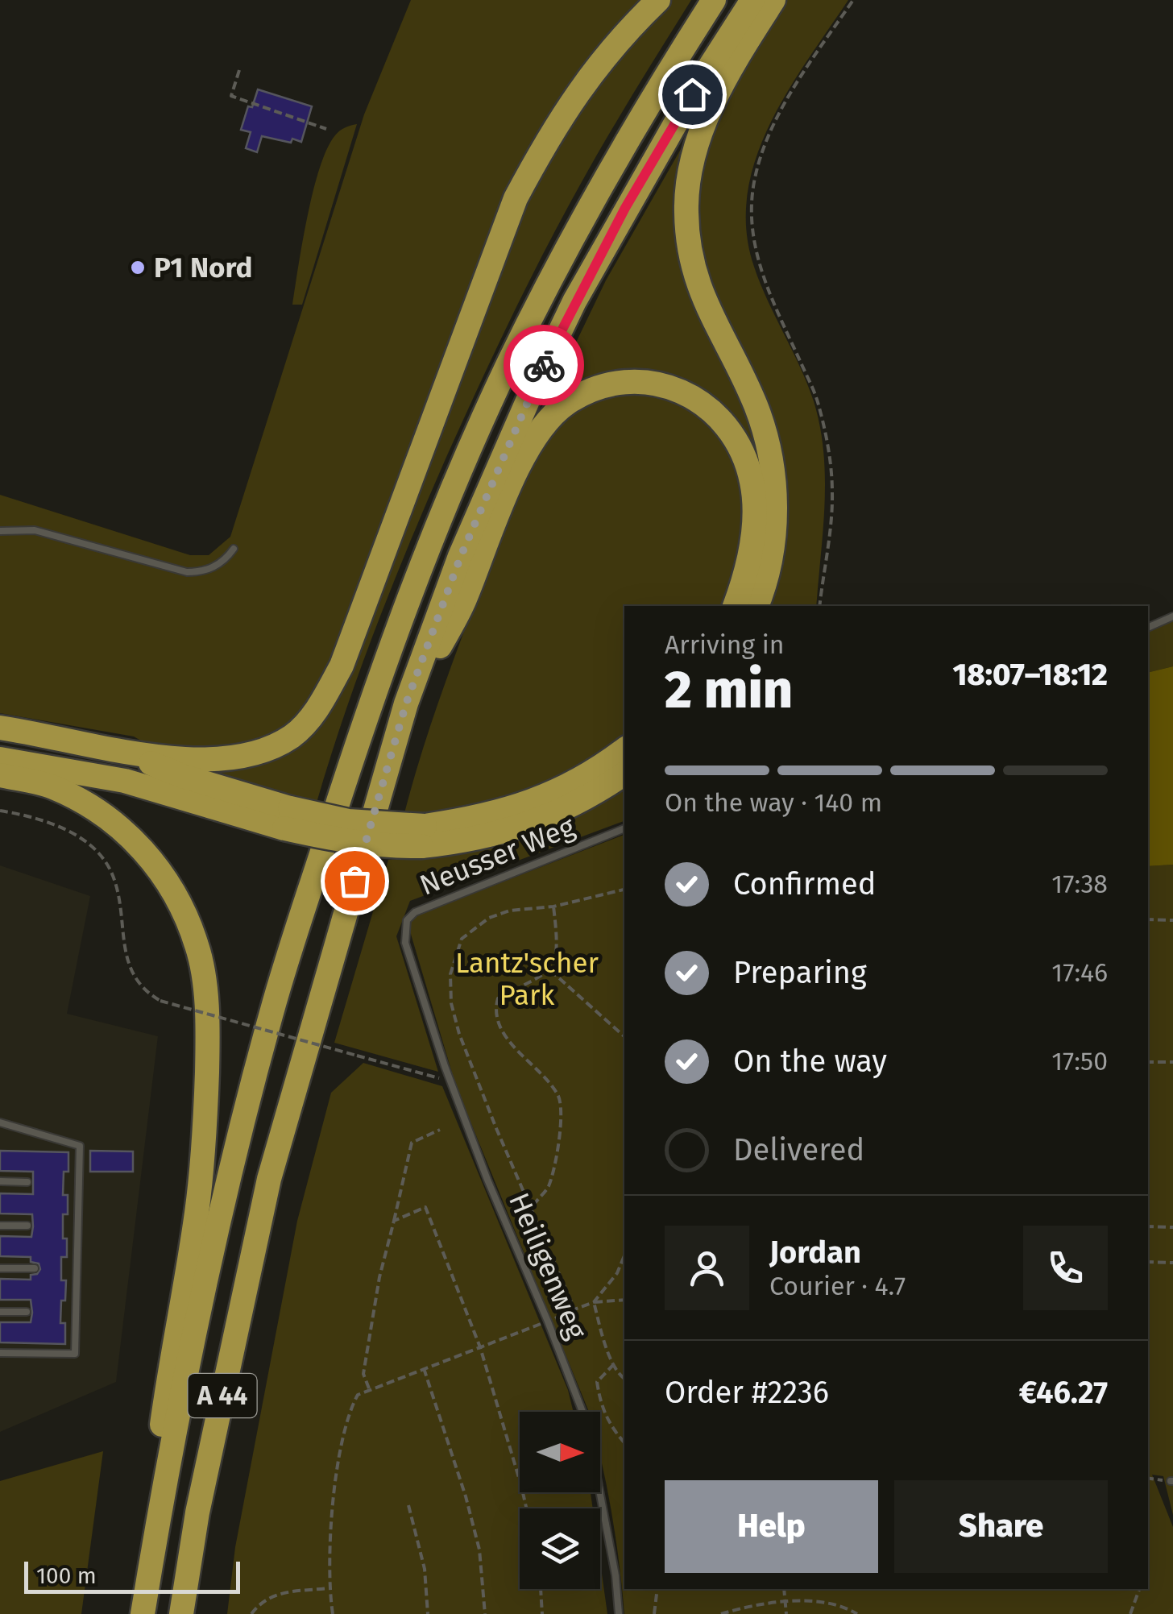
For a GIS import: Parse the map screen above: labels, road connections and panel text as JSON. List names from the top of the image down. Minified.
{"streets":{"highway":["A 44"],"lane":["Neusser Weg","Heiligenweg"]},"crossings":[["Neusser Weg","Heiligenweg"]],"parks":["Lantz'scher Park"],"places":["P1 Nord"],"scale_bar":"100 m","north":"right","page":{"heading":["2 min","Arriving in","18:07–18:12"],"panel":["Jordan","Courier · 4.7","Order #2236","€46.27"],"bar":"On the way · 140 m","list":[["Confirmed","17:38"],["Preparing","17:46"],["On the way","17:50"],"Delivered"],"buttons":["Help","Share"],"scale":"100 m"}}
